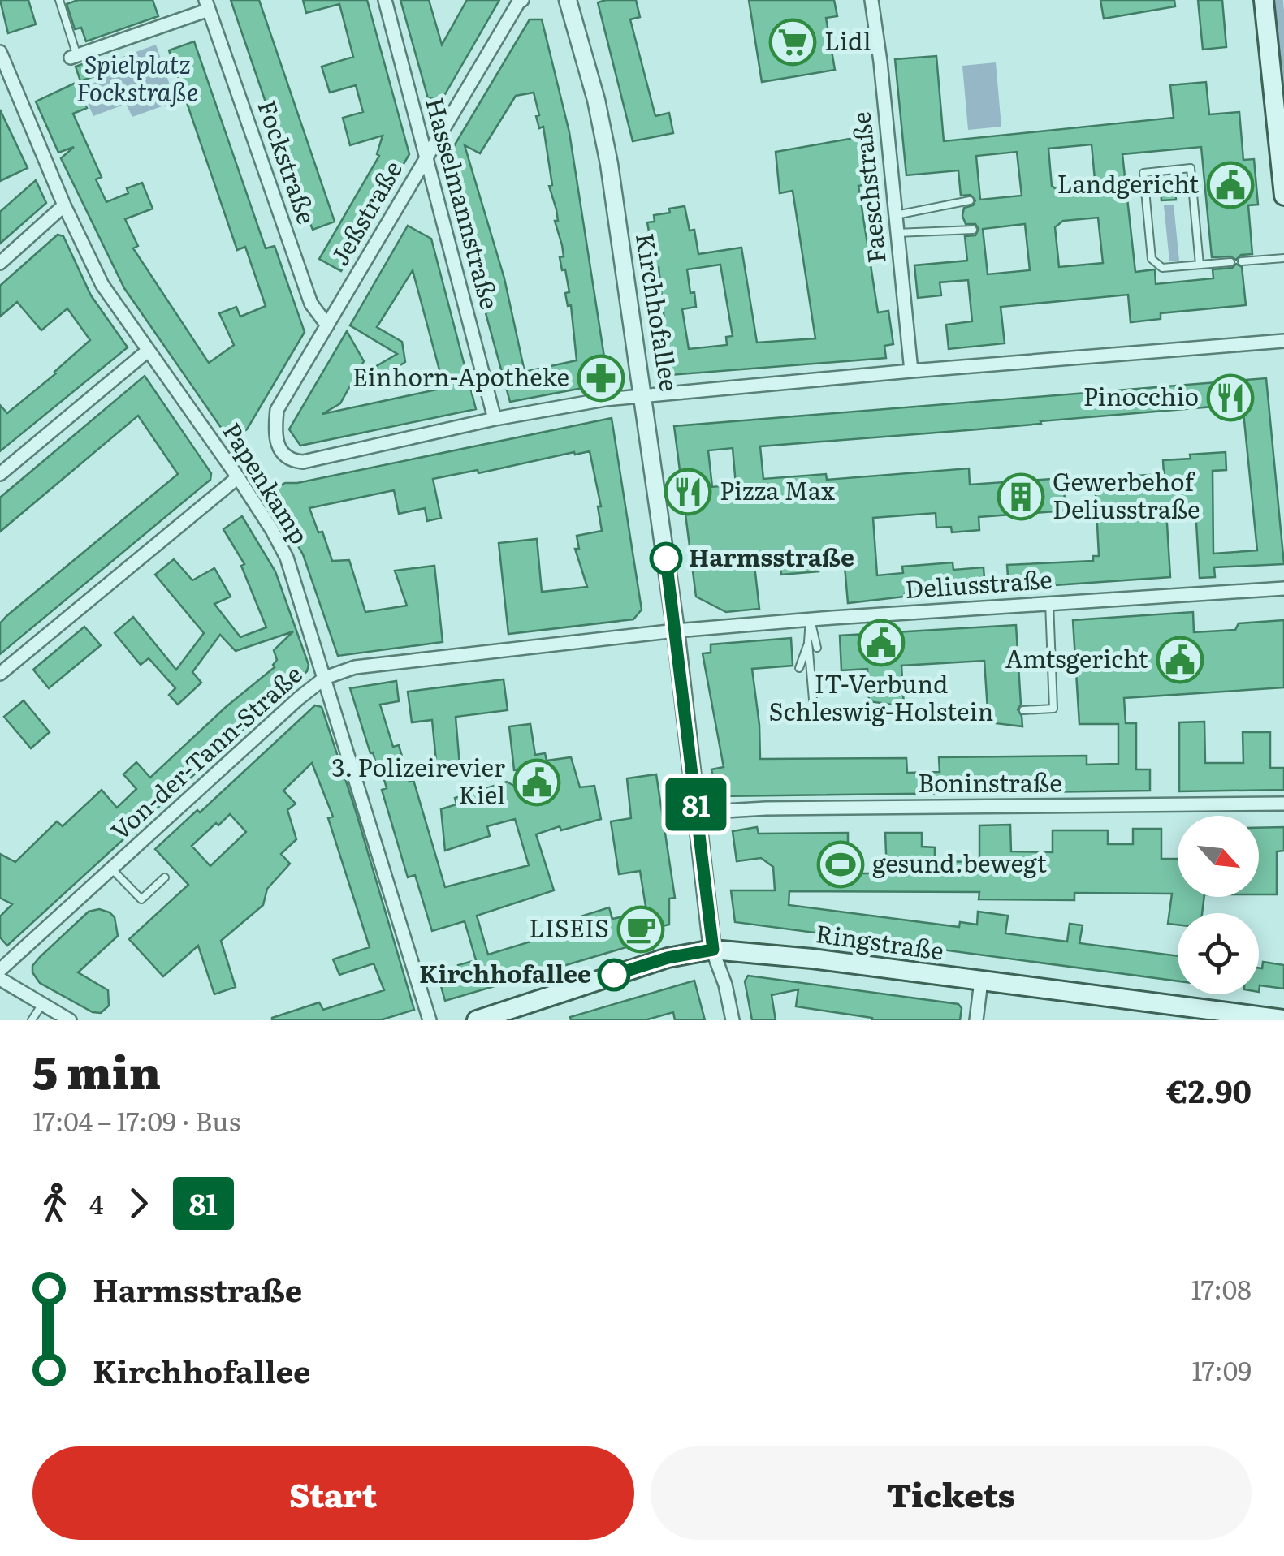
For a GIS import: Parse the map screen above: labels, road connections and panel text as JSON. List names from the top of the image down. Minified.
{"streets":{"main road":["Ringstraße"],"street":["Fockstraße","Faeschstraße","Hasselmannstraße","Jeßstraße","Kirchhofallee","Papenkamp","Deliusstraße","Von-der-Tann-Straße","Boninstraße"]},"crossings":[["Fockstraße","Jeßstraße"],["Hasselmannstraße","Jeßstraße"],["Kirchhofallee","Deliusstraße"],["Kirchhofallee","Von-der-Tann-Straße"],["Kirchhofallee","Boninstraße"],["Kirchhofallee","Ringstraße"],["Papenkamp","Von-der-Tann-Straße"],["Deliusstraße","Von-der-Tann-Straße"]],"parks":["Spielplatz Fockstraße"],"places":{"supermarket":["Lidl"],"public building":["Landgericht","IT-Verbund Schleswig-Holstein","Amtsgericht","3. Polizeirevier Kiel"],"pharmacy":["Einhorn-Apotheke"],"restaurant":["Pinocchio","Pizza Max"],"building":["Gewerbehof Deliusstraße"],"other":["Harmsstraße","Kirchhofallee"],"sports":["gesund.bewegt"],"cafe":["LISEIS"]},"lines":["bus line 81"],"north":"bottom right","page":{"on_map":"81","heading":["5 min","17:04 – 17:09 · Bus","€2.90"],"legs":["4","81"],"list":[{"name":"Harmsstraße","value":"17:08"},{"name":"Kirchhofallee","value":"17:09"}],"buttons":["Start","Tickets"]}}
